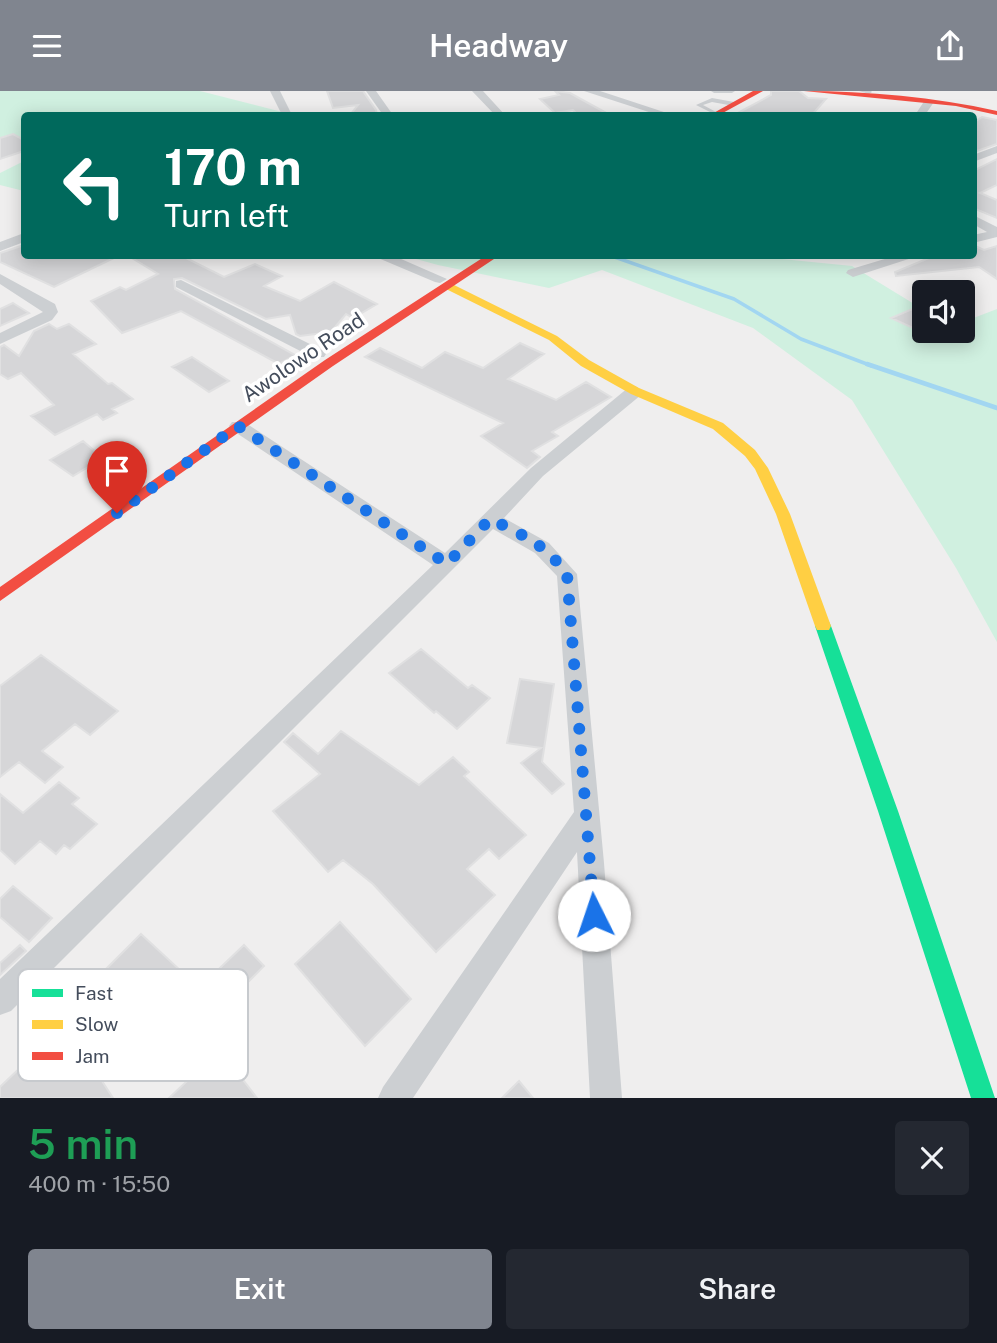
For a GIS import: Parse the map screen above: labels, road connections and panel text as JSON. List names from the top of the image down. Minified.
{"streets":{"main road":["Awolowo Road"]},"legend":["Fast","Slow","Jam"],"page":{"header":"Headway","turn":["170 m","Turn left"],"heading":["5 min","400 m · 15:50"],"buttons":["Exit","Share"]}}
